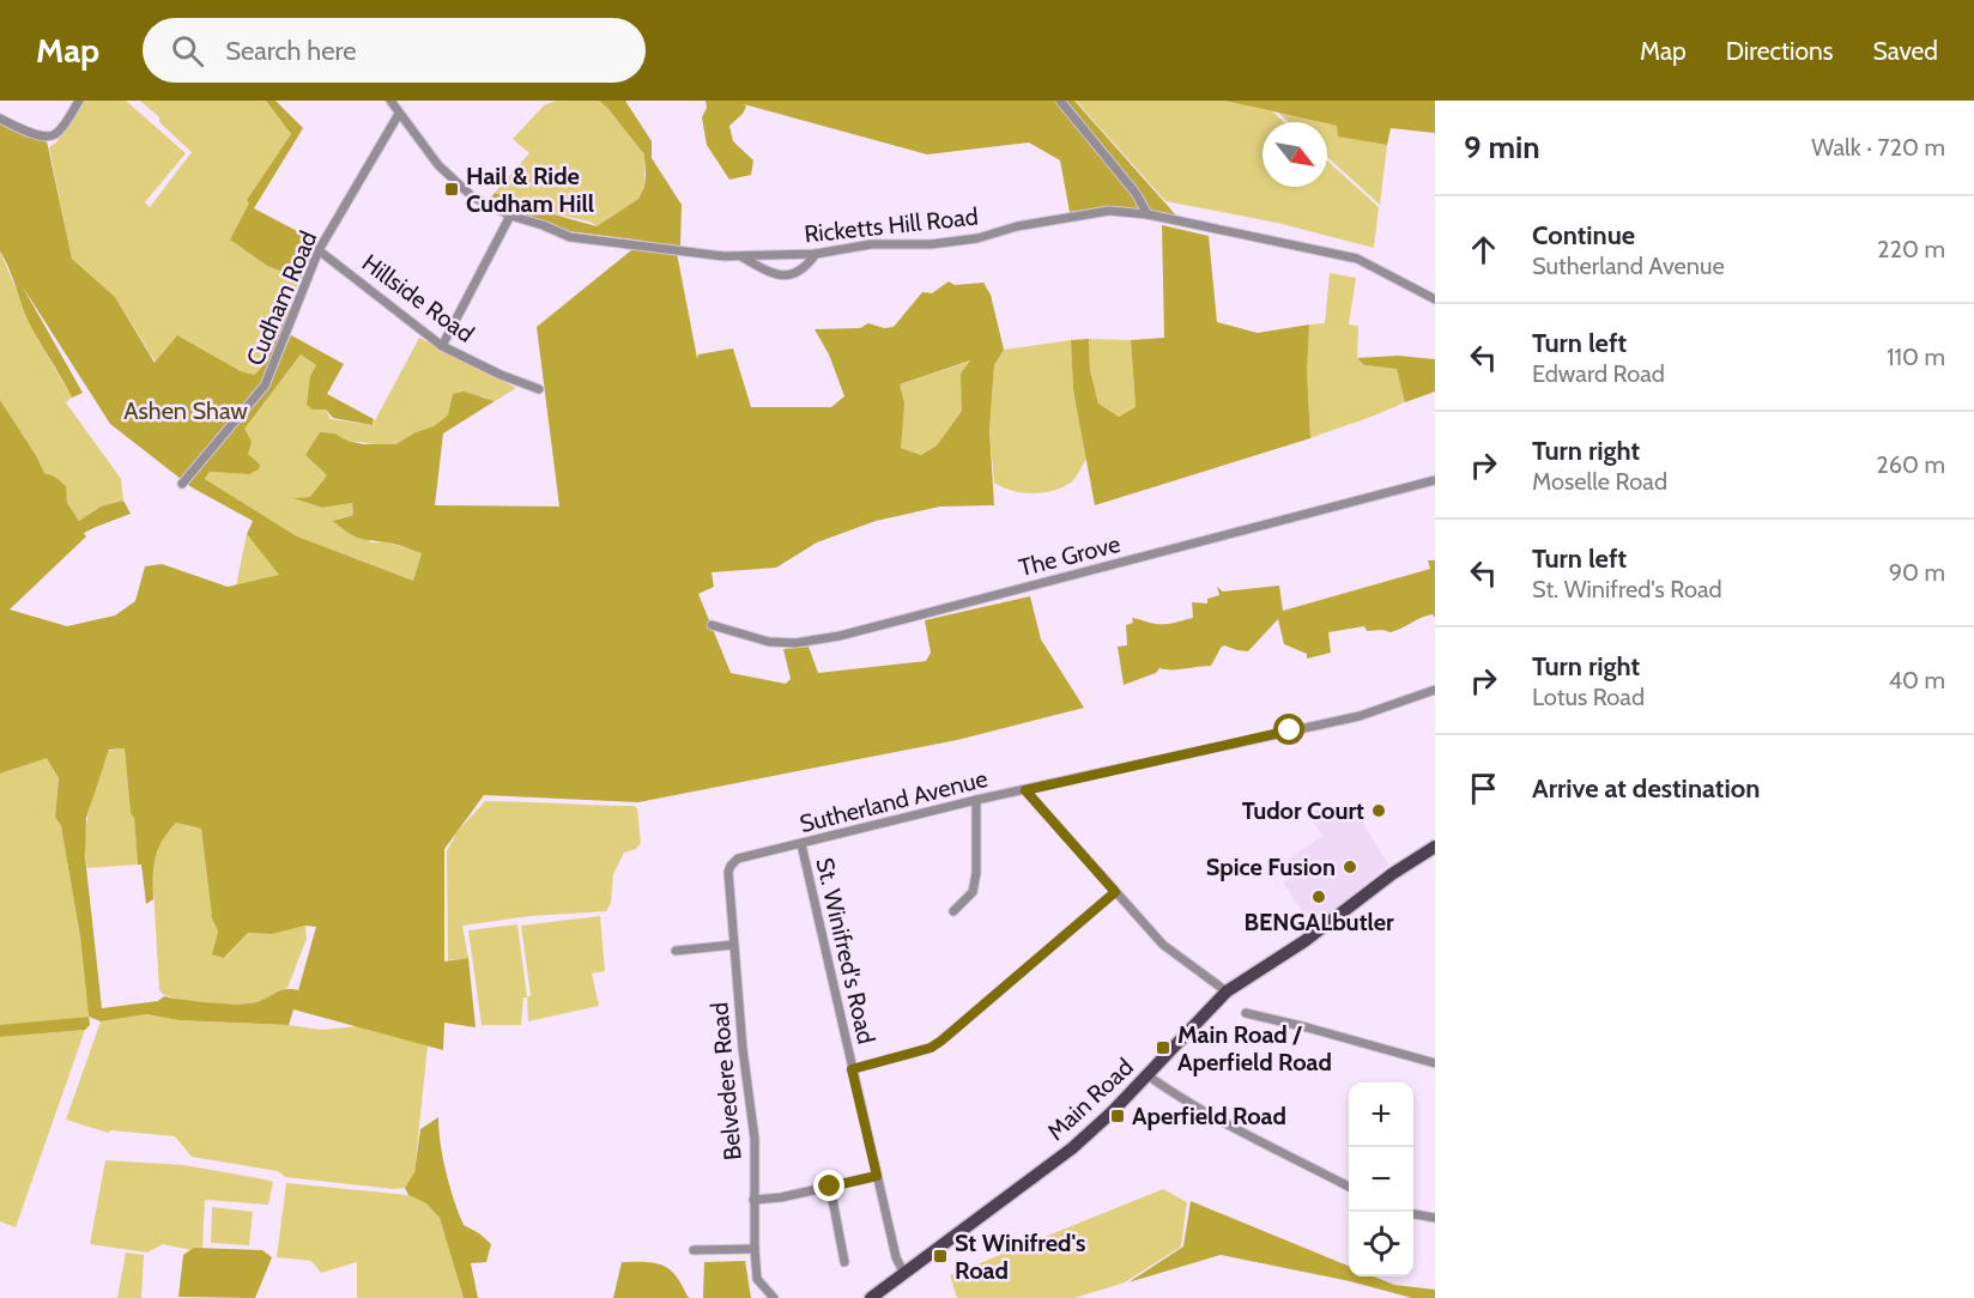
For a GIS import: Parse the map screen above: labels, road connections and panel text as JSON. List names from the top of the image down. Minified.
{"streets":{"main road":["Main Road"],"street":["Ricketts Hill Road","Cudham Road","Hillside Road","The Grove","Sutherland Avenue","St. Winifred's Road","Belvedere Road"]},"crossings":[["Ricketts Hill Road","Cudham Road"],["Cudham Road","Hillside Road"],["Sutherland Avenue","St. Winifred's Road"],["Sutherland Avenue","Belvedere Road"],["St. Winifred's Road","Main Road"]],"parks":["Ashen Shaw"],"places":{"transit":["Hail & Ride Cudham Hill","Main Road / Aperfield Road","Aperfield Road","St Winifred's Road"],"other":["Tudor Court","Spice Fusion","BENGALbutler"]},"north":"bottom right","page":{"header":"Map","search":"Search here","nav":["Map","Directions","Saved"],"heading":["9 min","Walk · 720 m"],"list":[["Continue","Sutherland Avenue","220 m"],["Turn left","Edward Road","110 m"],["Turn right","Moselle Road","260 m"],["Turn left","St. Winifred's Road","90 m"],["Turn right","Lotus Road","40 m"],"Arrive at destination"],"map_buttons":["+","−"]}}
